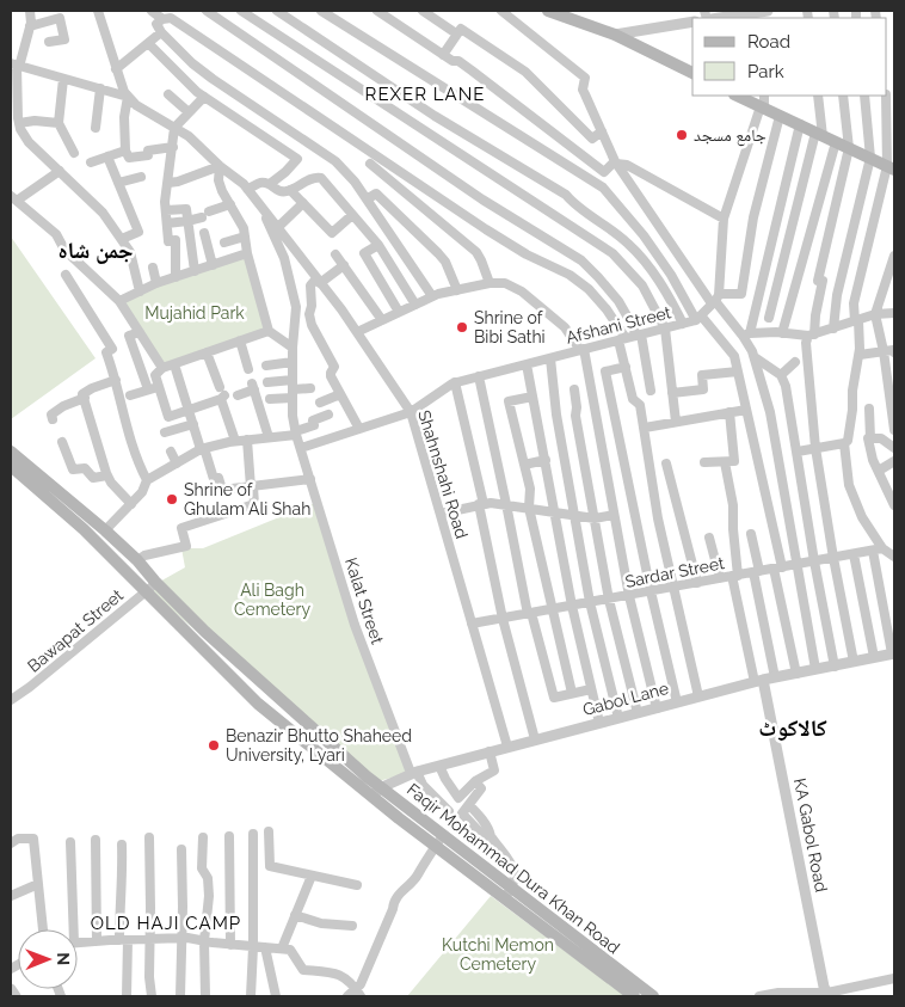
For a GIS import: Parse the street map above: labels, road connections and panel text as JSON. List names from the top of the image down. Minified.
{"streets":{"main road":["Faqir Mohammad Dura Khan Road"],"street":["Afshani Street","Shahnshahi Road","Sardar Street","Kalat Street","Bawapat Street","Gabol Lane","KA Gabol Road"]},"crossings":[["Afshani Street","Shahnshahi Road"],["Afshani Street","Kalat Street"],["Shahnshahi Road","Sardar Street"],["Shahnshahi Road","Kalat Street"],["Shahnshahi Road","Gabol Lane"],["Kalat Street","Gabol Lane"],["Bawapat Street","Faqir Mohammad Dura Khan Road"],["Gabol Lane","KA Gabol Road"],["Gabol Lane","Faqir Mohammad Dura Khan Road"]],"districts":["REXER LANE","جمن شاہ","کالاکوٹ","OLD HAJI CAMP"],"parks":["Mujahid Park","Ali Bagh Cemetery","Kutchi Memon Cemetery"],"places":["جامع مسجد","Shrine of Bibi Sathi","Shrine of Ghulam Ali Shah","Benazir Bhutto Shaheed University, Lyari"],"legend":["Road","Park"],"north":"right"}
